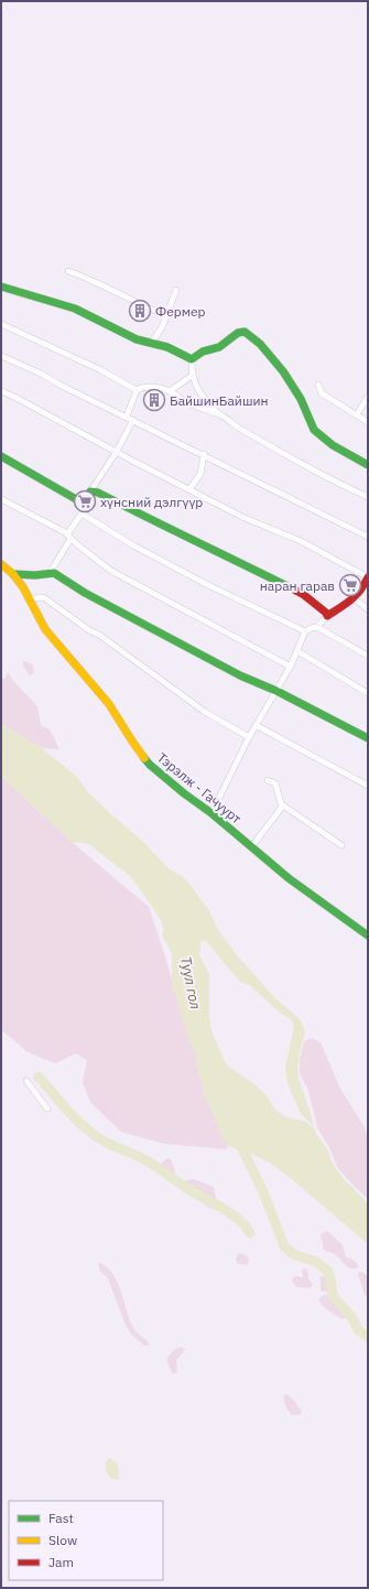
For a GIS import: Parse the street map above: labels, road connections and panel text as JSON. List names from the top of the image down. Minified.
{"streets":{"street":["Тэрэлж - Гачуурт"]},"water":["Туул гол"],"places":{"building":["Фермер","БайшинБайшин"],"supermarket":["хүнсний дэлгүүр","наран гарав"]},"legend":["Fast","Slow","Jam"]}
